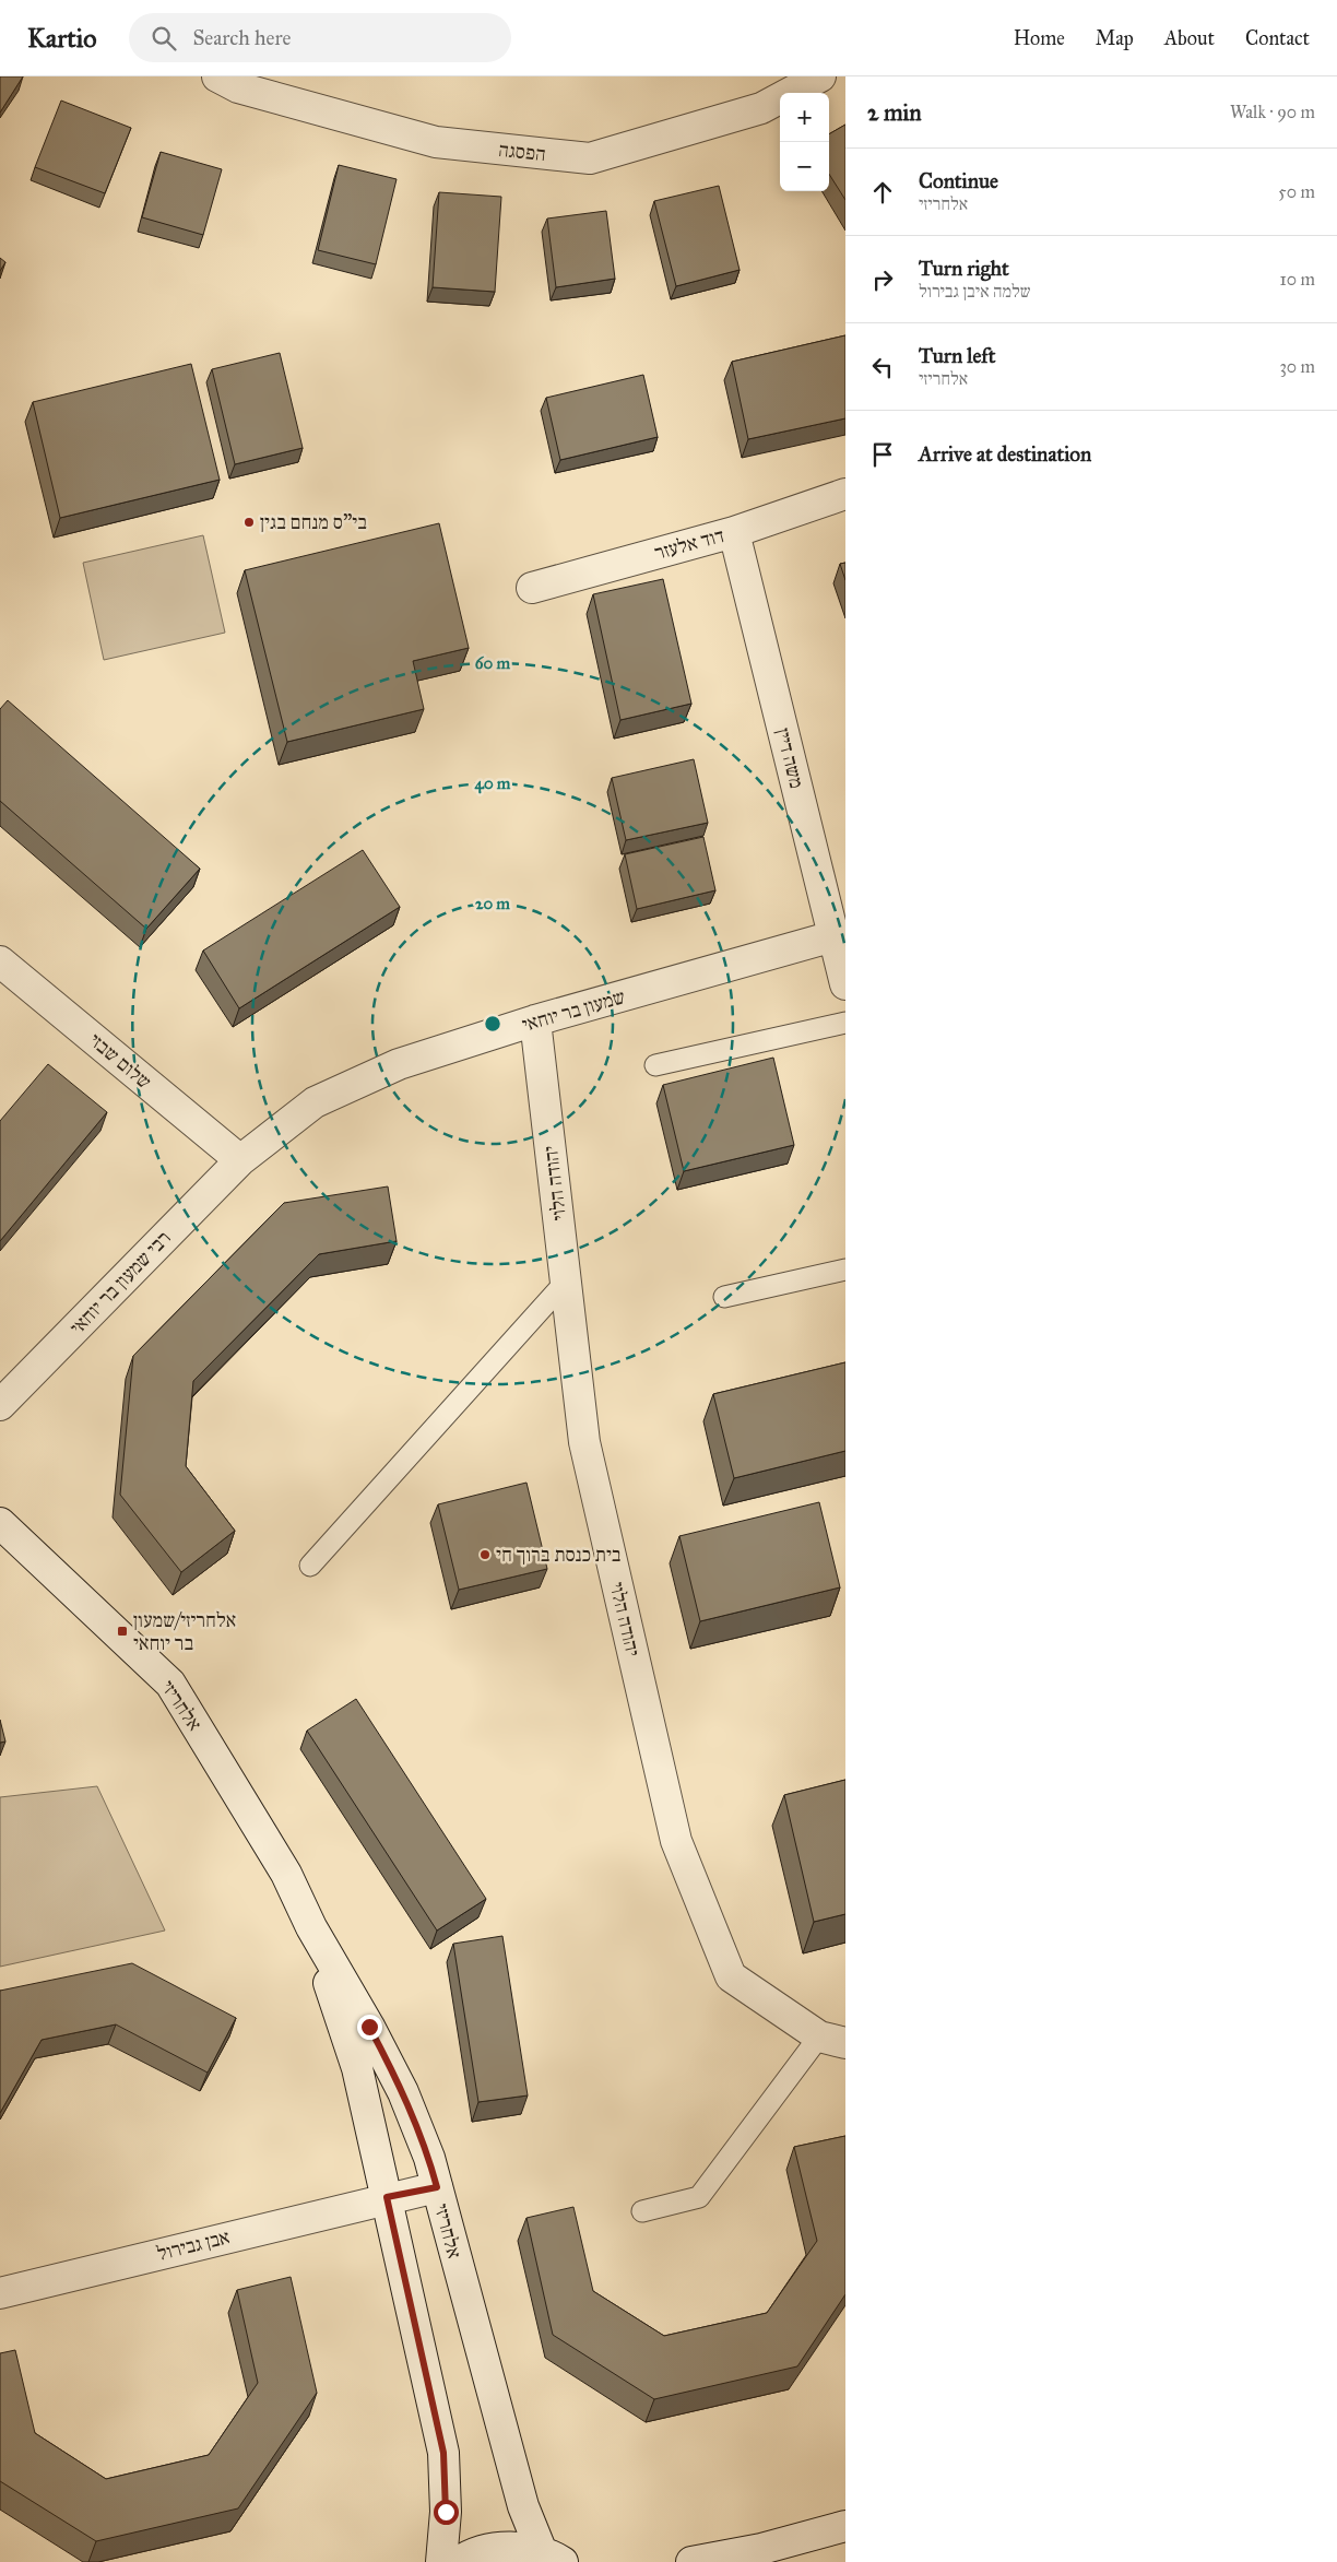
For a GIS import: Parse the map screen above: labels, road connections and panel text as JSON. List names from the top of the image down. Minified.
{"streets":{"street":["הפסגה","דוד אלעזר","משה דיין","שמעון בר יוחאי","שלום שבזי","יהודה הלוי","רבי שמעון בר יוחאי","אלחריזי","אבן גבירול"]},"crossings":[["דוד אלעזר","משה דיין"],["משה דיין","שמעון בר יוחאי"],["שמעון בר יוחאי","שלום שבזי"],["שמעון בר יוחאי","יהודה הלוי"],["שמעון בר יוחאי","רבי שמעון בר יוחאי"],["שלום שבזי","רבי שמעון בר יוחאי"],["אלחריזי","אבן גבירול"]],"places":{"other":["בי\"ס מנחם בגין","בית כנסת ברוך חי"],"transit":["אלחריזי/שמעון בר יוחאי"]},"page":{"header":"Kartio","search":"Search here","nav":["Home","Map","About","Contact"],"heading":["2 min","Walk · 90 m"],"map_buttons":["+","−"],"list":[["Continue","אלחריזי","50 m"],["Turn right","שלמה איבן גבירול","10 m"],["Turn left","אלחריזי","30 m"],"Arrive at destination"]},"rings":["60 m","40 m","20 m"]}
